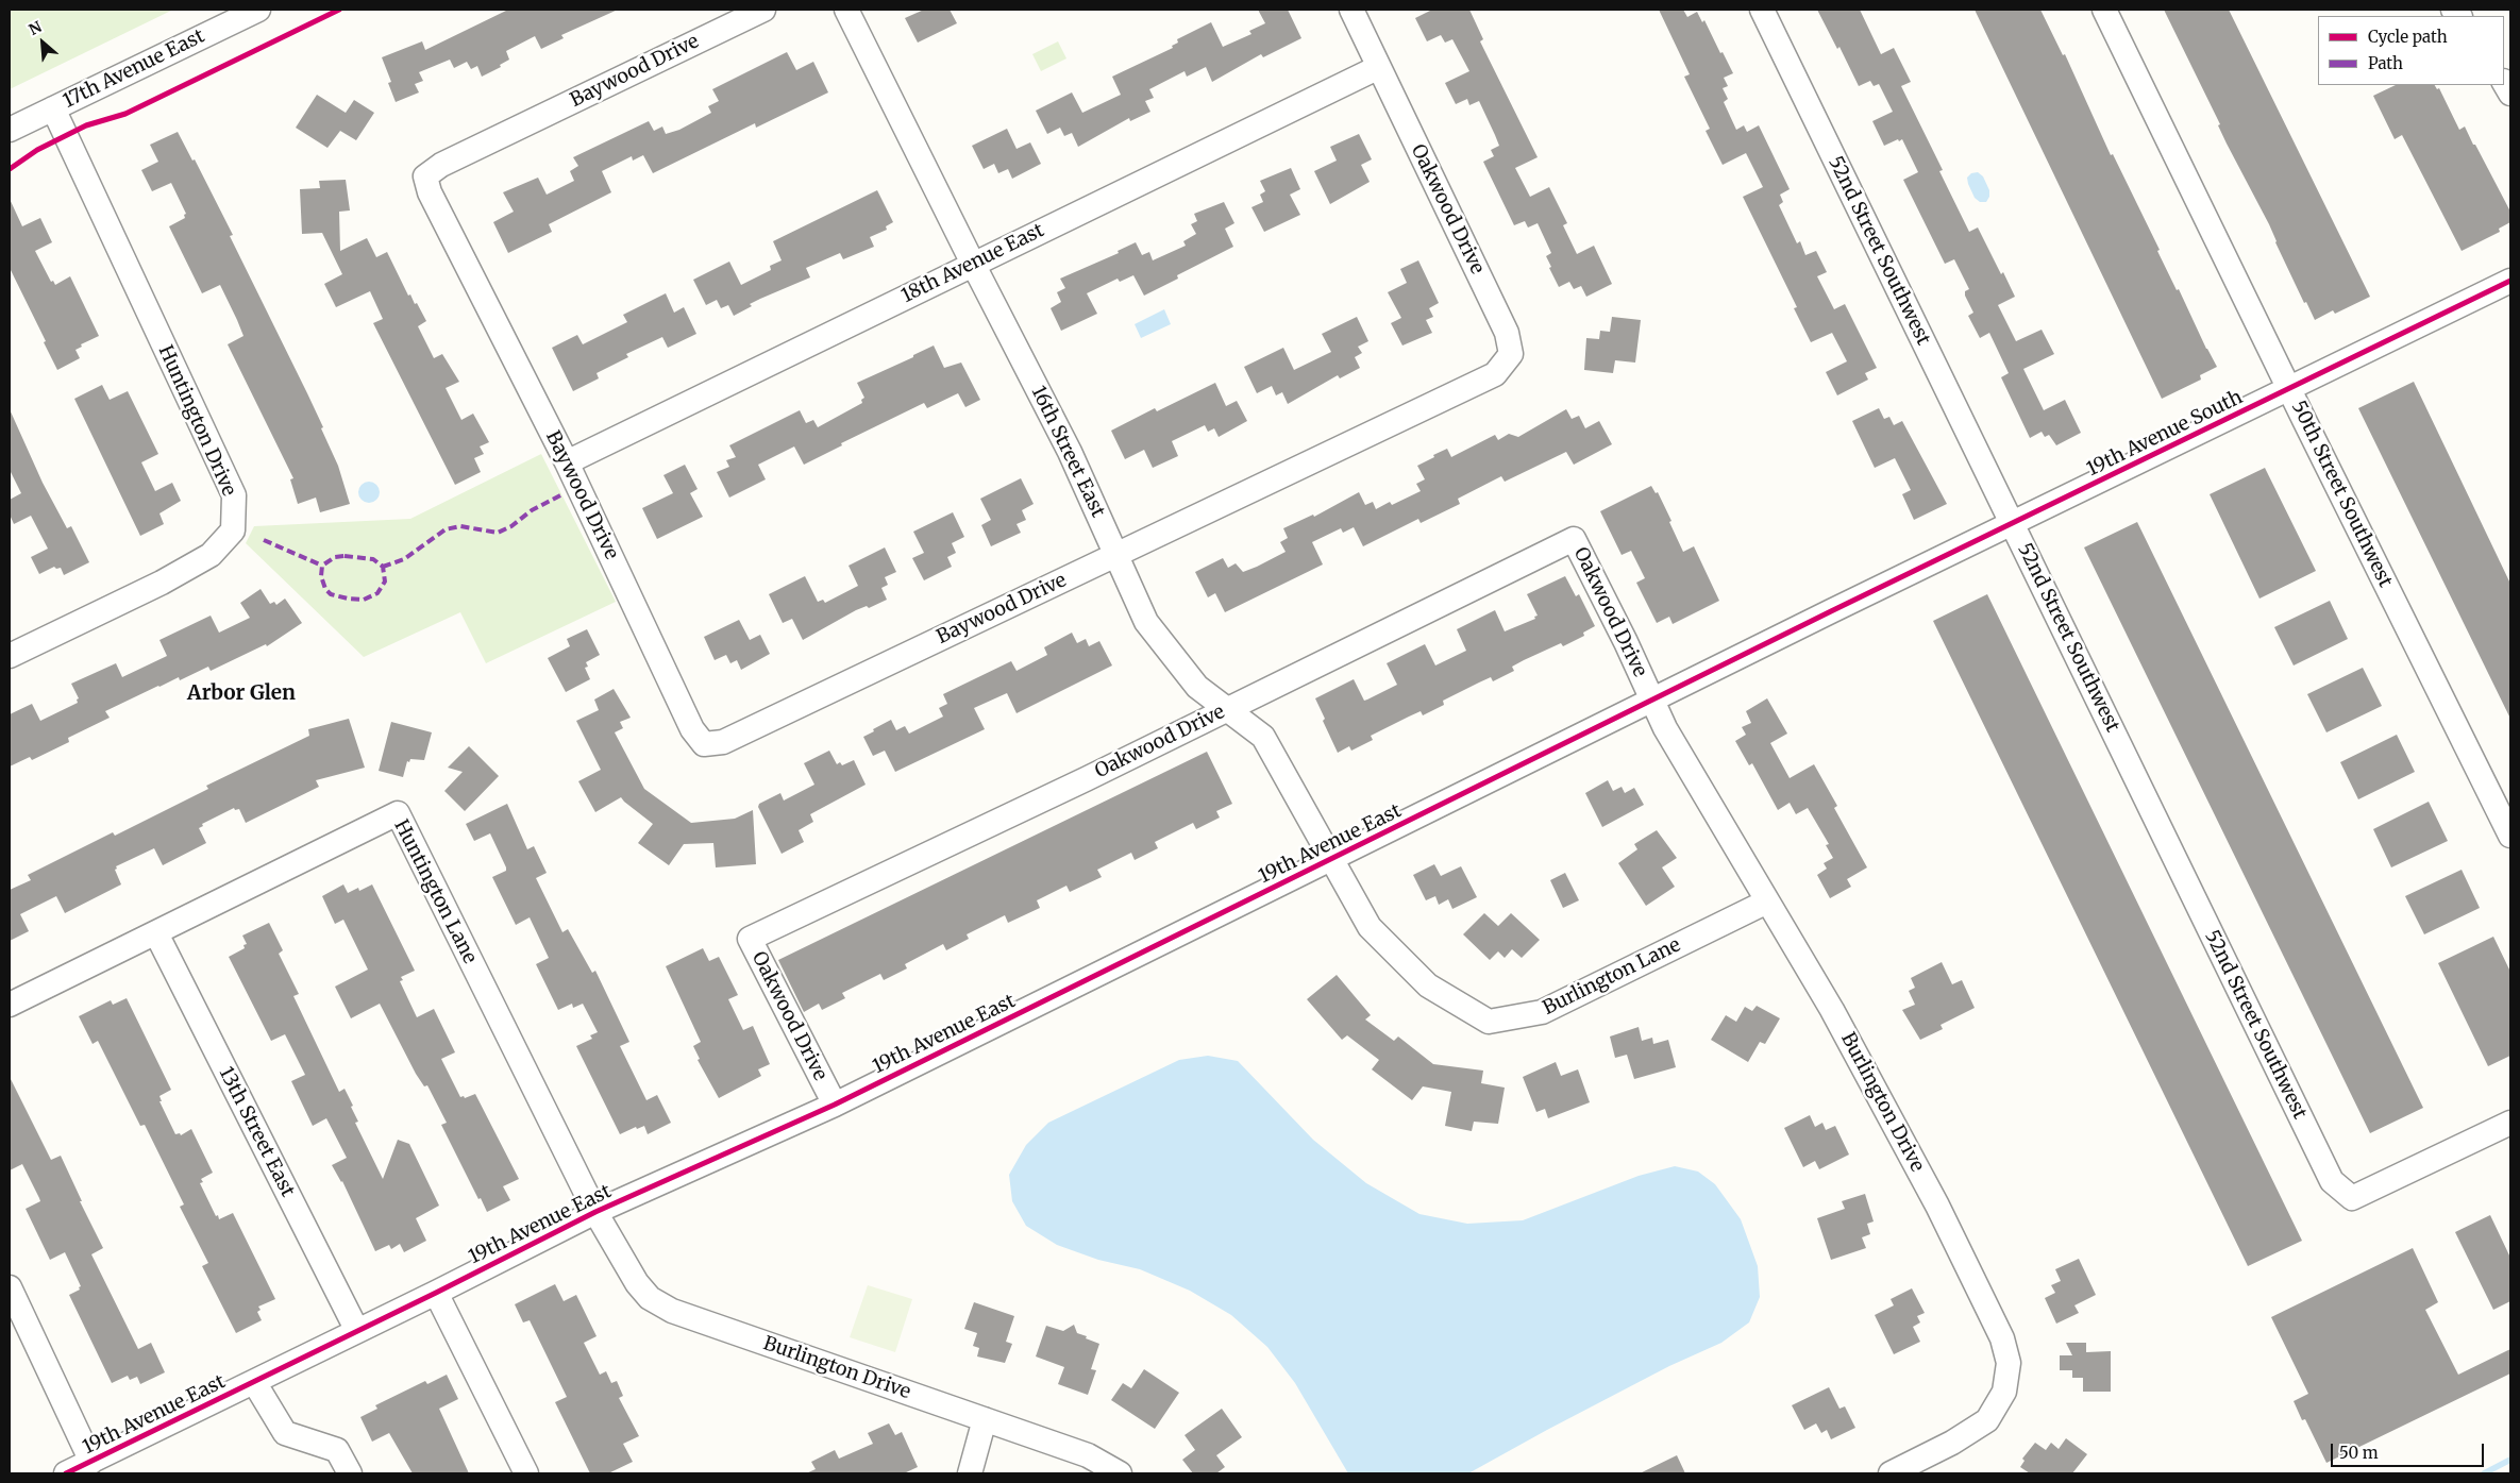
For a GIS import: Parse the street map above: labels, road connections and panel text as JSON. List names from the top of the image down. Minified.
{"streets":{"street":["17th Avenue East","Baywood Drive","Oakwood Drive","52nd Street Southwest","18th Avenue East","Huntington Drive","19th Avenue South","16th Street East","50th Street Southwest","19th Avenue East","Huntington Lane","Burlington Lane","Burlington Drive","13th Street East"]},"crossings":[["17th Avenue East","Huntington Drive"],["Baywood Drive","Oakwood Drive"],["Baywood Drive","18th Avenue East"],["Baywood Drive","16th Street East"],["Oakwood Drive","18th Avenue East"],["Oakwood Drive","16th Street East"],["Oakwood Drive","19th Avenue East"],["Oakwood Drive","Burlington Drive"],["52nd Street Southwest","19th Avenue South"],["18th Avenue East","16th Street East"],["19th Avenue South","50th Street Southwest"],["19th Avenue South","19th Avenue East"],["16th Street East","19th Avenue East"],["16th Street East","Burlington Lane"],["19th Avenue East","Huntington Lane"],["19th Avenue East","Burlington Lane"],["19th Avenue East","Burlington Drive"],["19th Avenue East","13th Street East"],["Huntington Lane","Burlington Drive"],["Huntington Lane","13th Street East"],["Burlington Lane","Burlington Drive"]],"districts":["Arbor Glen"],"legend":["Cycle path","Path"],"scale_bar":"50 m","north":"top left"}
